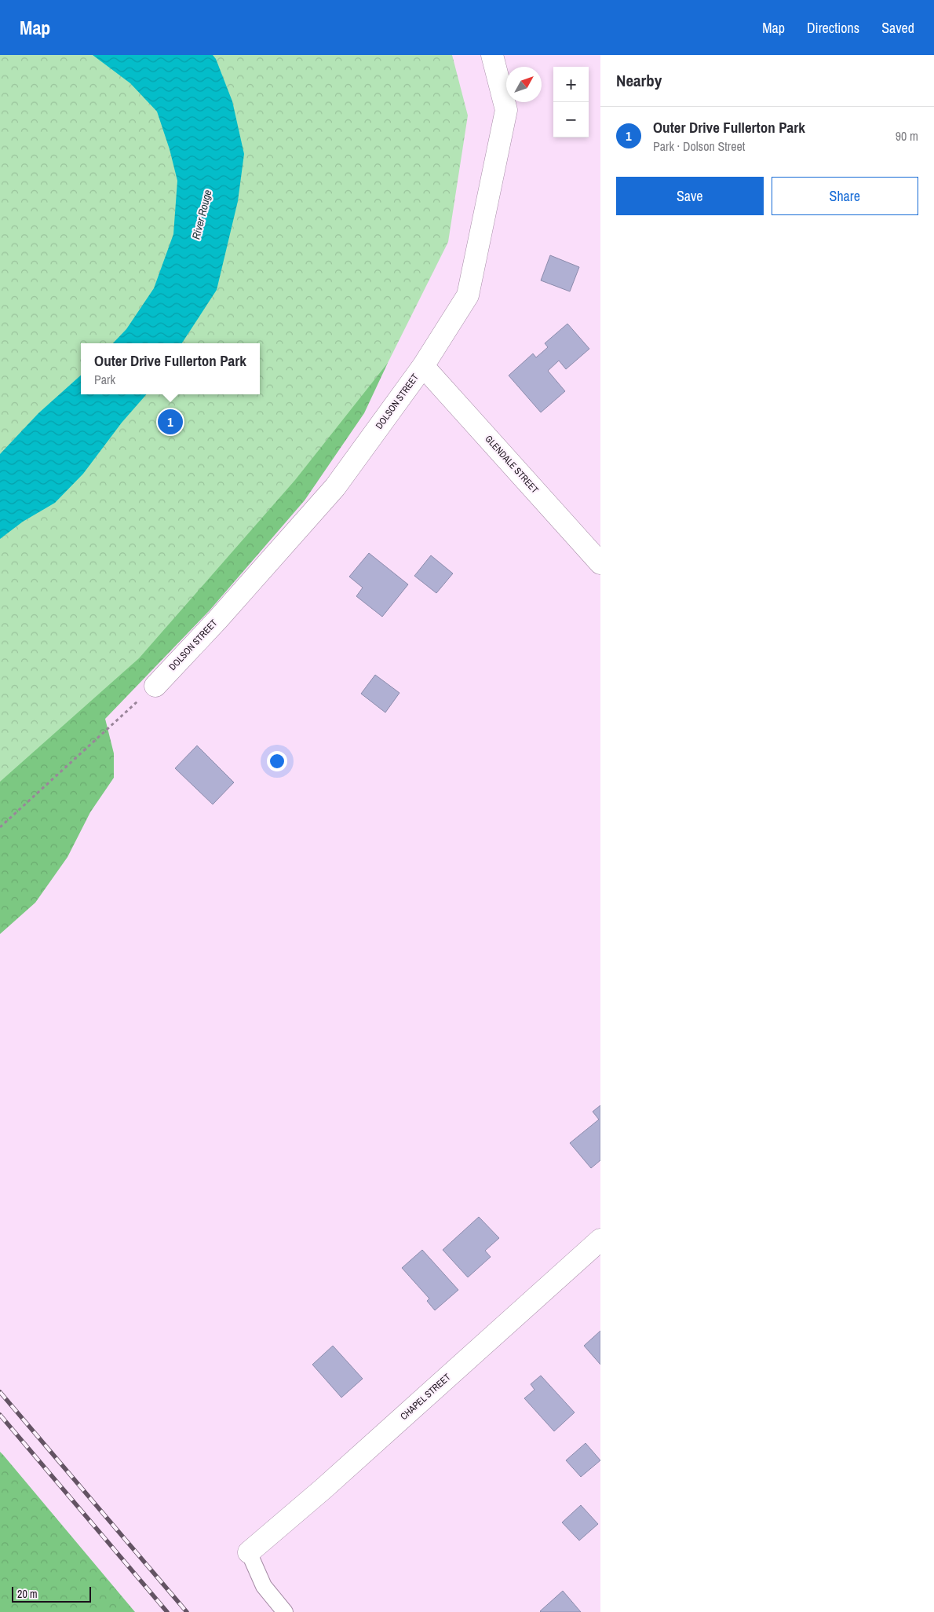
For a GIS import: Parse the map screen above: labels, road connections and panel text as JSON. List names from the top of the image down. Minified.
{"streets":{"street":["DOLSON STREET","GLENDALE STREET","CHAPEL STREET"]},"crossings":[["DOLSON STREET","GLENDALE STREET"]],"water":["River Rouge"],"scale_bar":"20 m","north":"top right","page":{"header":"Map","nav":["Map","Directions","Saved"],"heading":"Nearby","map_buttons":["+","−"],"list":[{"mark":"1","name":"Outer Drive Fullerton Park","note":"Park · Dolson Street","value":"90 m"}],"buttons":["Save","Share"],"popup":["Outer Drive Fullerton Park","Park"],"pins":"1","scale":"20 m"}}
